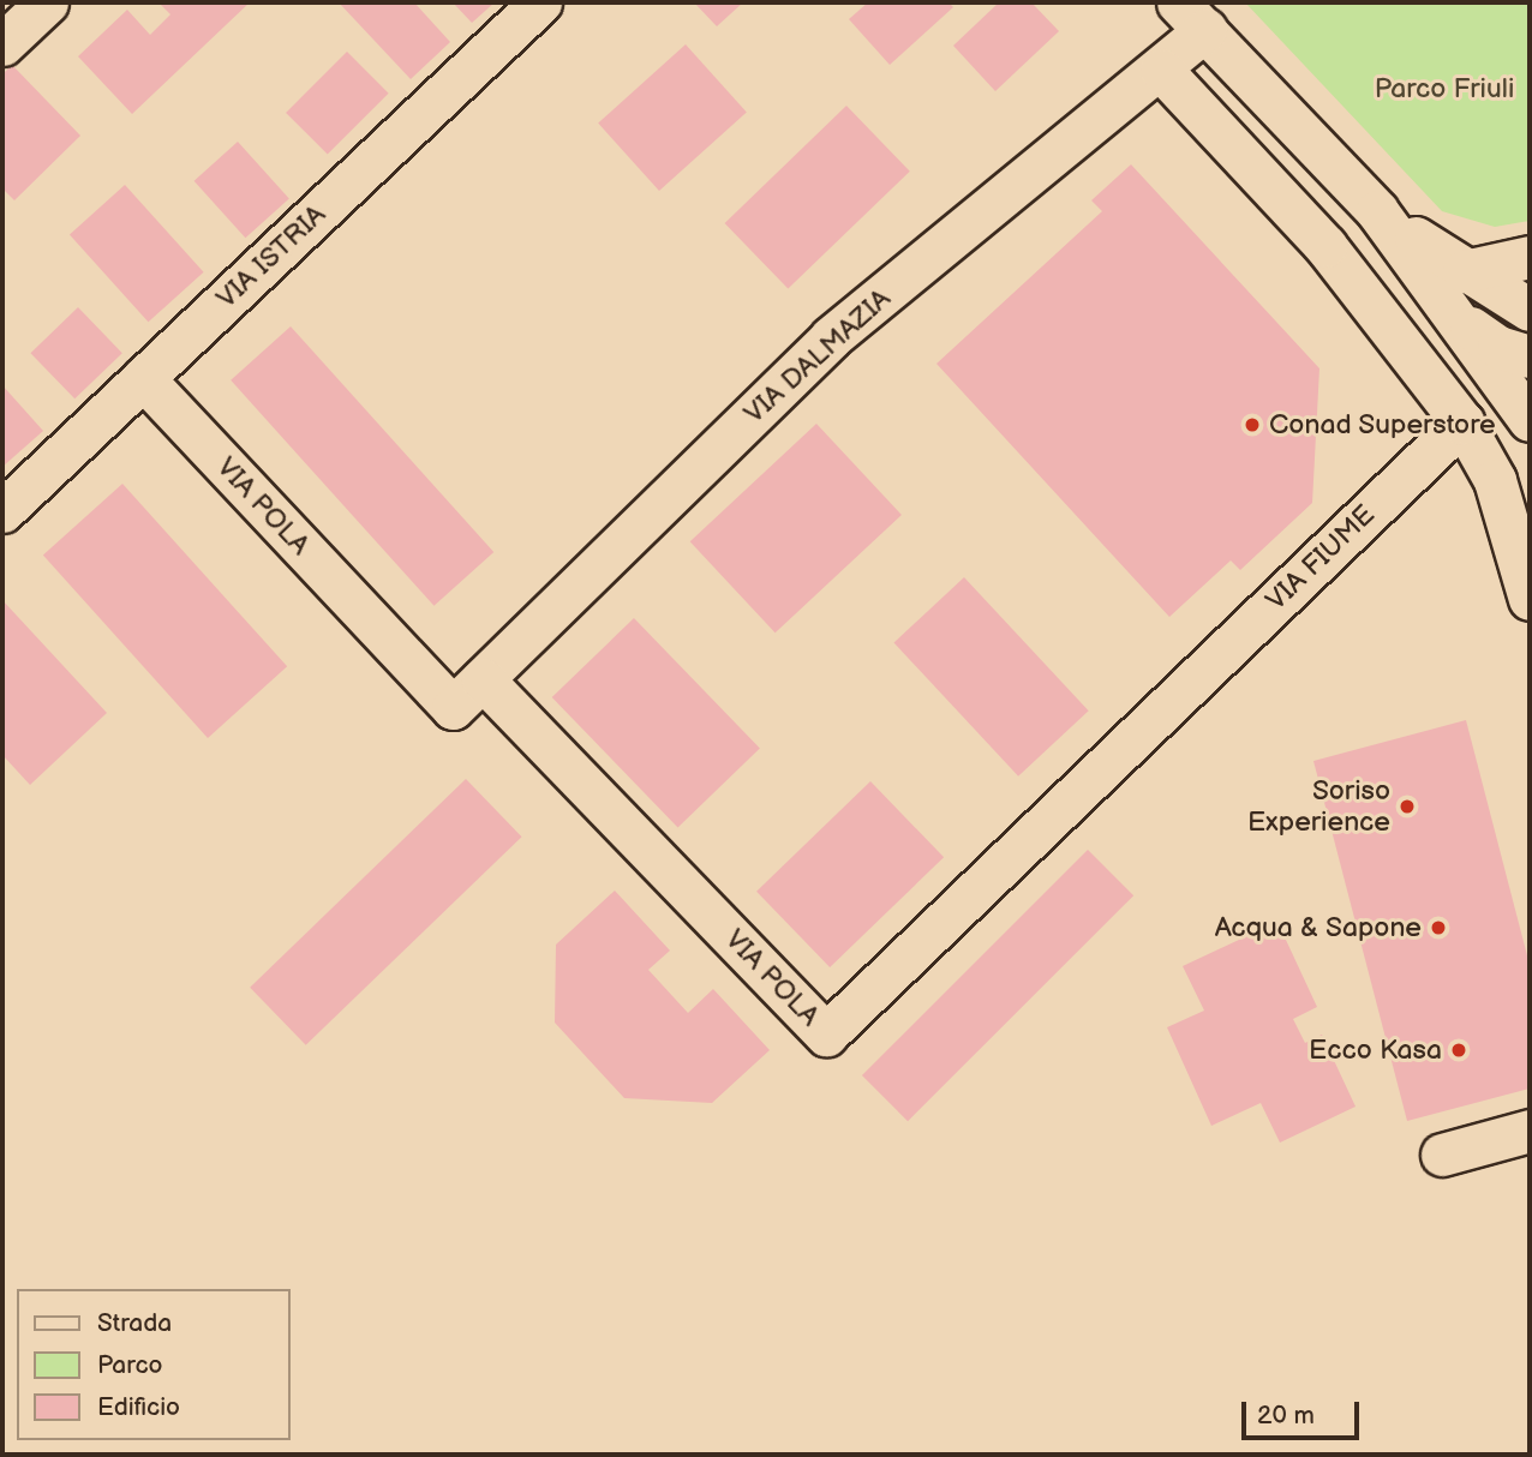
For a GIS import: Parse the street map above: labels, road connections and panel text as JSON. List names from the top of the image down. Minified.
{"streets":{"street":["VIA ISTRIA","VIA DALMAZIA","VIA POLA","VIA FIUME"]},"crossings":[["VIA ISTRIA","VIA POLA"],["VIA DALMAZIA","VIA POLA"],["VIA POLA","VIA FIUME"]],"parks":["Parco Friuli"],"places":["Conad Superstore","Soriso Experience","Acqua & Sapone","Ecco Kasa"],"legend":["Strada","Parco","Edificio"],"scale_bar":"20 m"}
